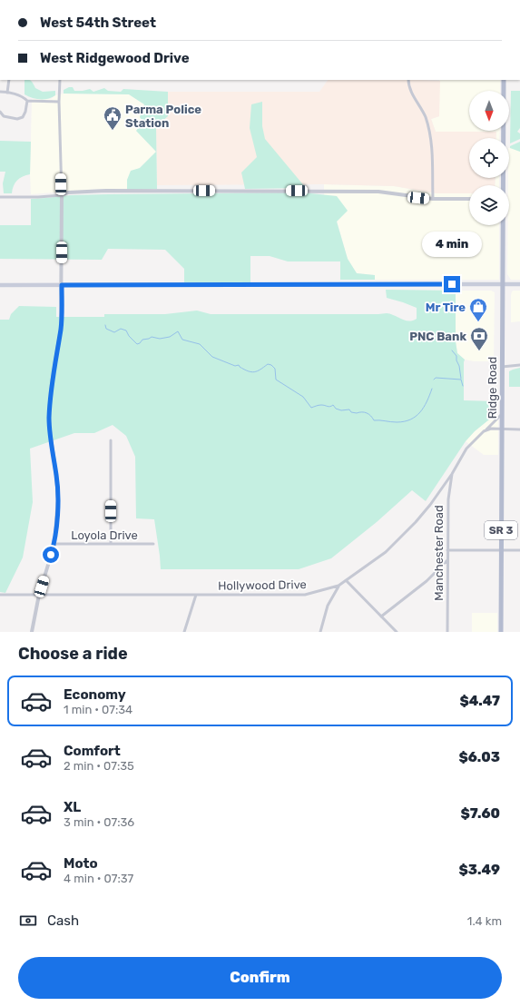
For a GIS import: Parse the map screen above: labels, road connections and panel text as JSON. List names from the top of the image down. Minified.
{"streets":{"main road":["Ridge Road","SR 3"],"street":["Loyola Drive","Manchester Road","Hollywood Drive"]},"crossings":[["Ridge Road","Hollywood Drive"],["Manchester Road","Hollywood Drive"]],"places":{"public building":["Parma Police Station"],"shop":["Mr Tire"],"bank":["PNC Bank"]},"north":"bottom","page":{"banner":["West 54th Street","West Ridgewood Drive"],"bubble":"4 min","heading":"Choose a ride","list":[{"name":"Economy","note":"1 min · 07:34","value":"$4.47"},{"name":"Comfort","note":"2 min · 07:35","value":"$6.03"},{"name":"XL","note":"3 min · 07:36","value":"$7.60"},{"name":"Moto","note":"4 min · 07:37","value":"$3.49"}],"pay":["Cash","1.4 km"],"buttons":"Confirm"}}
